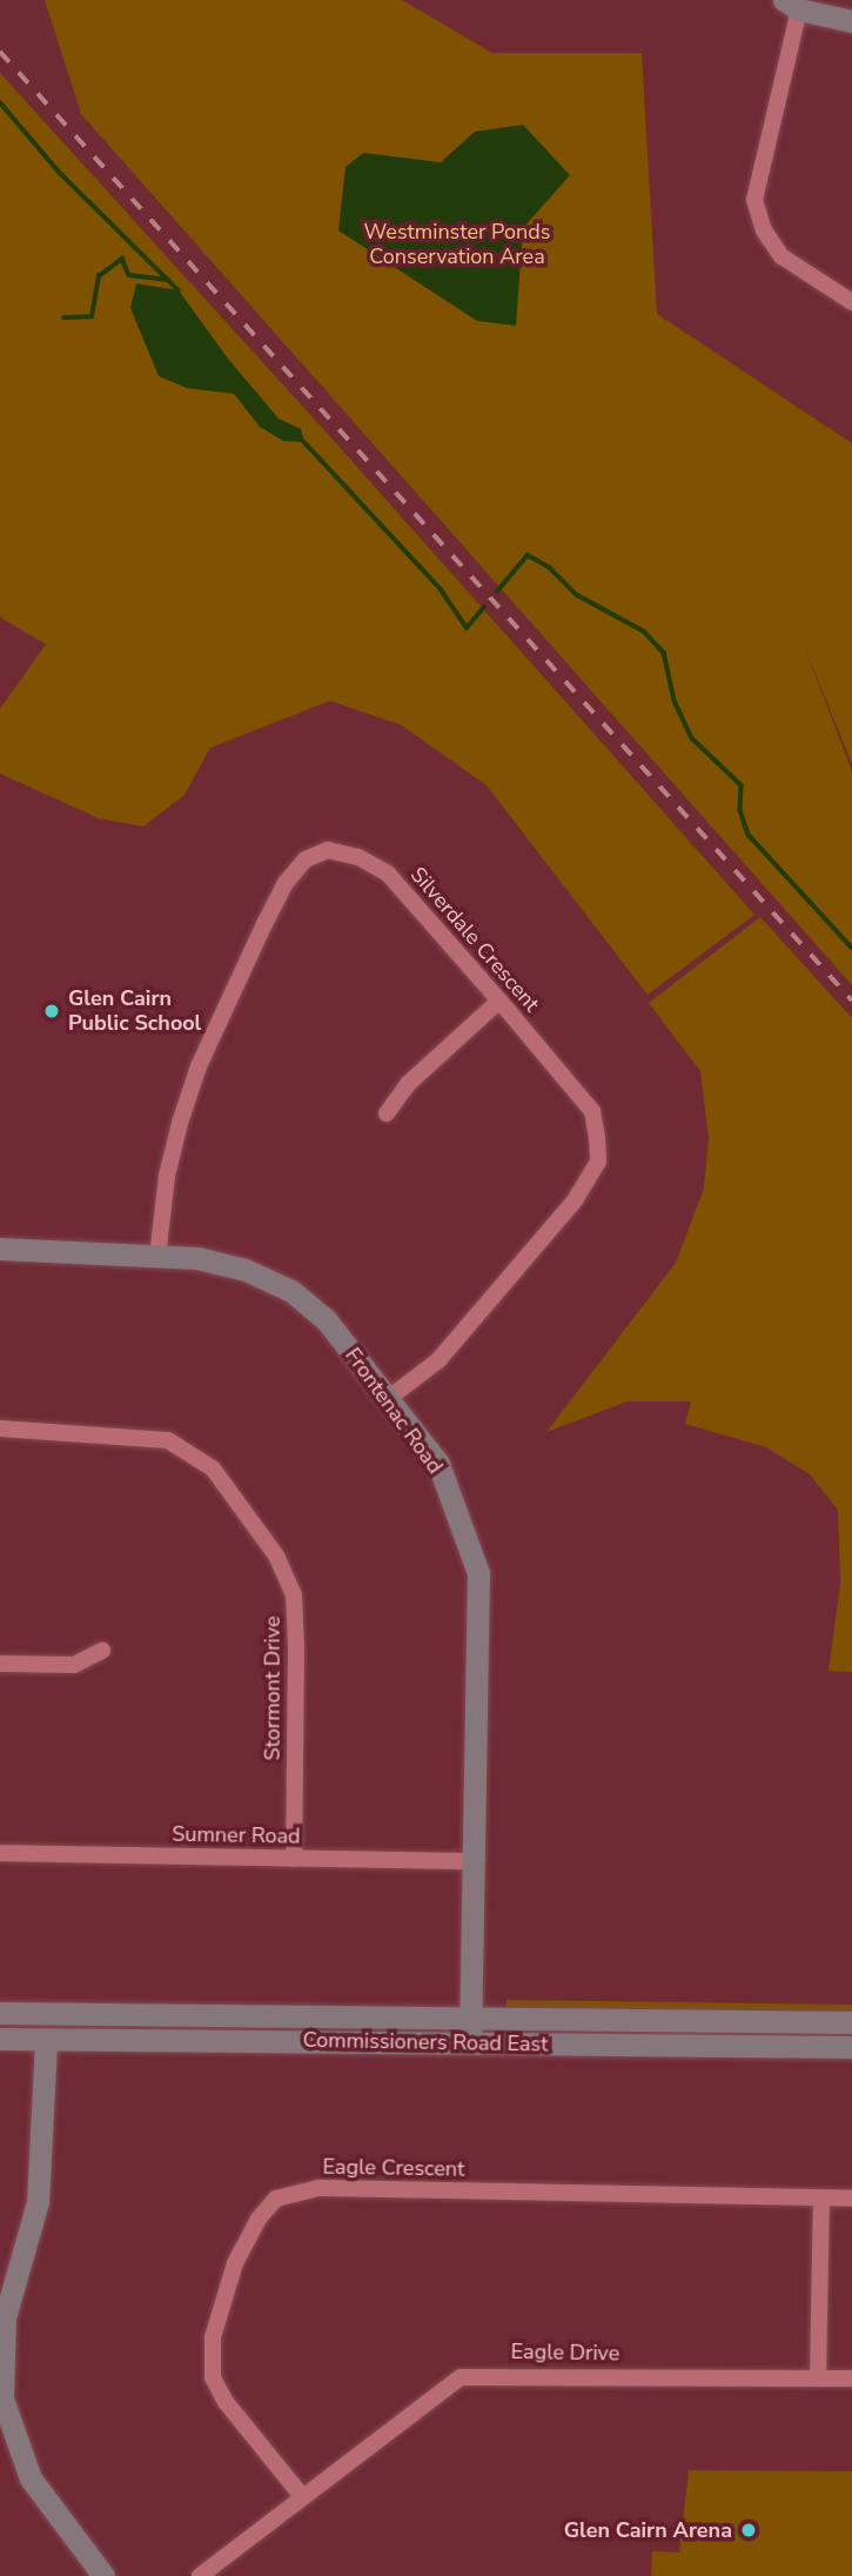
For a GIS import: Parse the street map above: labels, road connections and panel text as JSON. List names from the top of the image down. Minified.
{"streets":{"street":["Silverdale Crescent","Frontenac Road","Stormont Drive","Sumner Road","Commissioners Road East","Eagle Crescent","Eagle Drive"]},"crossings":[["Silverdale Crescent","Frontenac Road"],["Frontenac Road","Sumner Road"],["Frontenac Road","Commissioners Road East"],["Stormont Drive","Sumner Road"],["Eagle Crescent","Eagle Drive"]],"parks":["Westminster Ponds Conservation Area"],"places":["Glen Cairn Public School","Glen Cairn Arena"]}
